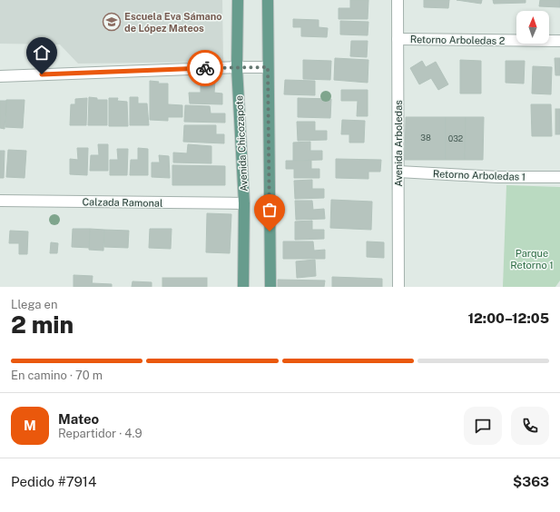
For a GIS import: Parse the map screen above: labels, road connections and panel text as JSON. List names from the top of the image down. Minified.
{"streets":{"main road":["Avenida Chicozapote"],"street":["Retorno Arboledas 2","Avenida Arboledas","Retorno Arboledas 1","Calzada Ramonal"]},"crossings":[["Retorno Arboledas 2","Avenida Arboledas"],["Avenida Chicozapote","Calzada Ramonal"],["Avenida Arboledas","Retorno Arboledas 1"]],"parks":["Parque Retorno 1"],"places":{"school or university":["Escuela Eva Sámano de López Mateos"]},"house_numbers":["38","032"],"north":"top","page":{"heading":["2 min","Llega en","12:00–12:05"],"panel":["Mateo","Repartidor · 4.9","Pedido #7914","$363"],"bar":"En camino · 70 m","round":"M"}}
